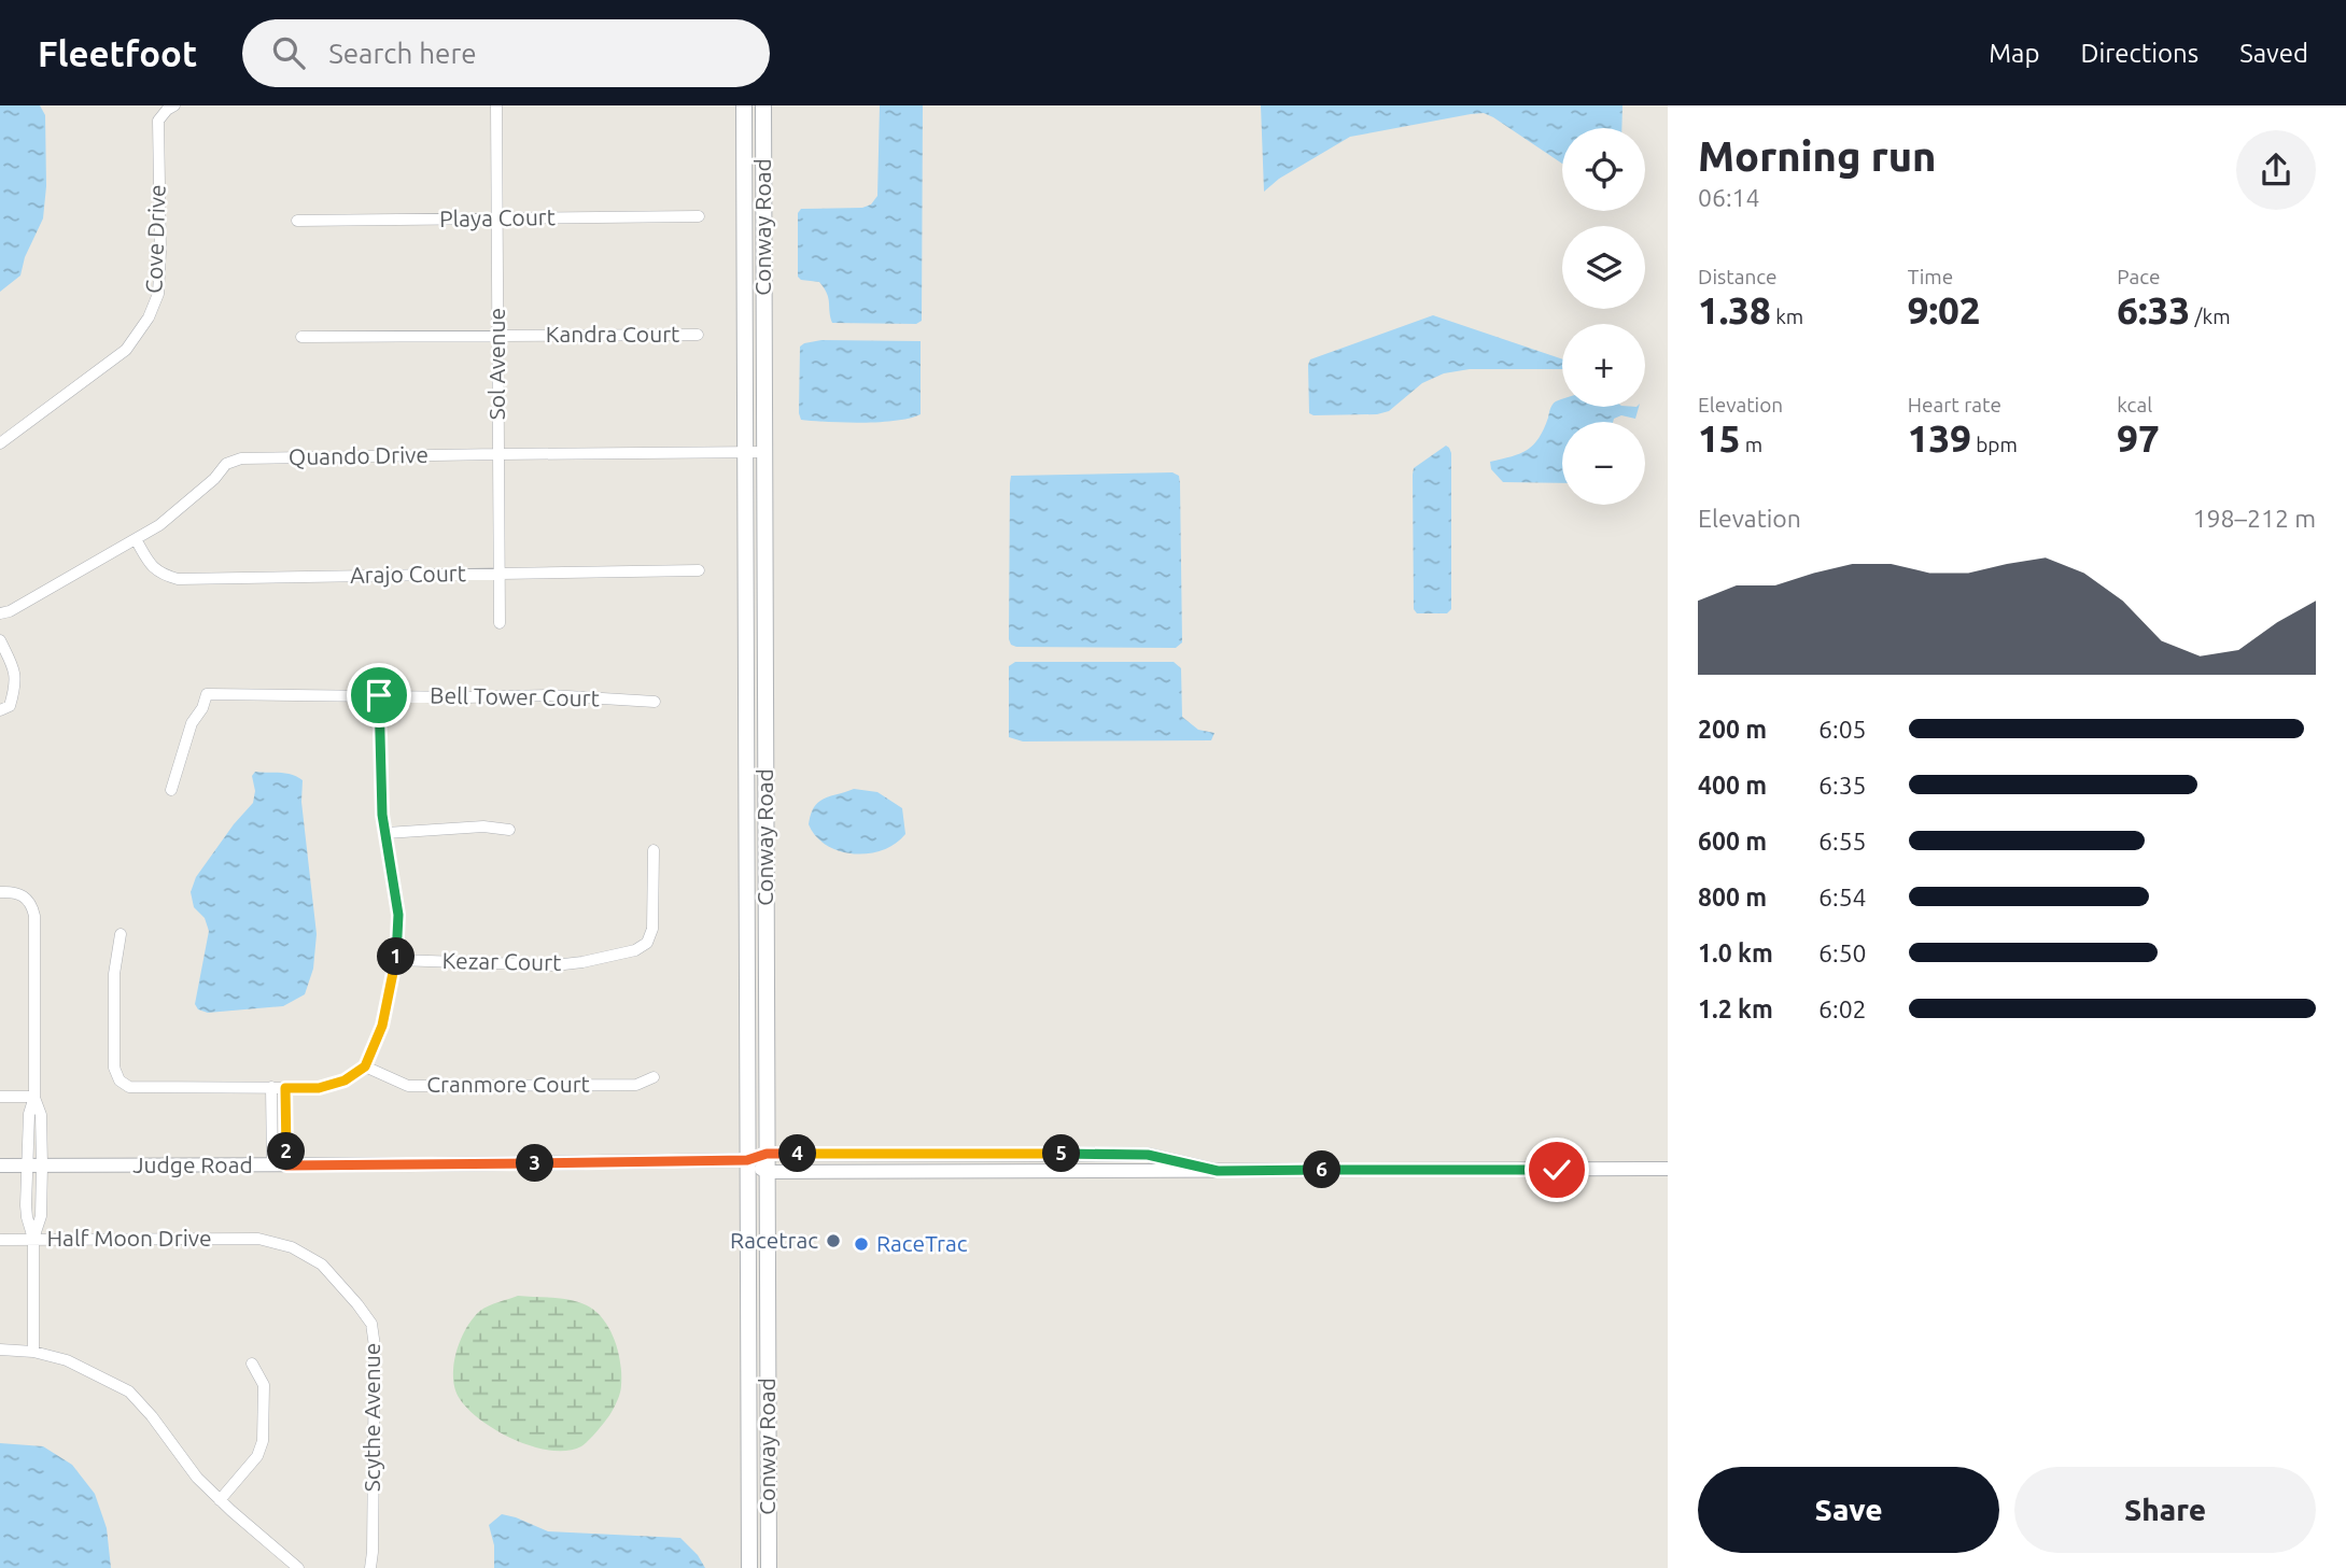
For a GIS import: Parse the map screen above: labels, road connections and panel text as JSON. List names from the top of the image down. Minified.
{"streets":{"main road":["Conway Road"],"street":["Playa Court","Cove Drive","Kandra Court","Sol Avenue","Quando Drive","Arajo Court","Bell Tower Court","Kezar Court","Cranmore Court","Judge Road","Half Moon Drive","Scythe Avenue"]},"crossings":[["Playa Court","Sol Avenue"],["Conway Road","Quando Drive"],["Conway Road","Judge Road"],["Kandra Court","Sol Avenue"],["Sol Avenue","Quando Drive"],["Sol Avenue","Arajo Court"],["Quando Drive","Arajo Court"],["Half Moon Drive","Scythe Avenue"]],"places":["Racetrac","RaceTrac"],"page":{"header":"Fleetfoot","search":"Search here","nav":["Map","Directions","Saved"],"heading":["Morning run","06:14"],"map_buttons":["+","−"],"stats":[["Distance","1.38 km"],["Time","9:02"],["Pace","6:33 /km"],["Elevation","15 m"],["Heart rate","139 bpm"],["kcal","97"]],"chart":["Elevation","198–212 m"],"list":[{"name":"200 m","note":"6:05"},{"name":"400 m","note":"6:35"},{"name":"600 m","note":"6:55"},{"name":"800 m","note":"6:54"},{"name":"1.0 km","note":"6:50"},{"name":"1.2 km","note":"6:02"}],"pins":["1","2","4","5","3","6"],"buttons":["Save","Share"]}}
